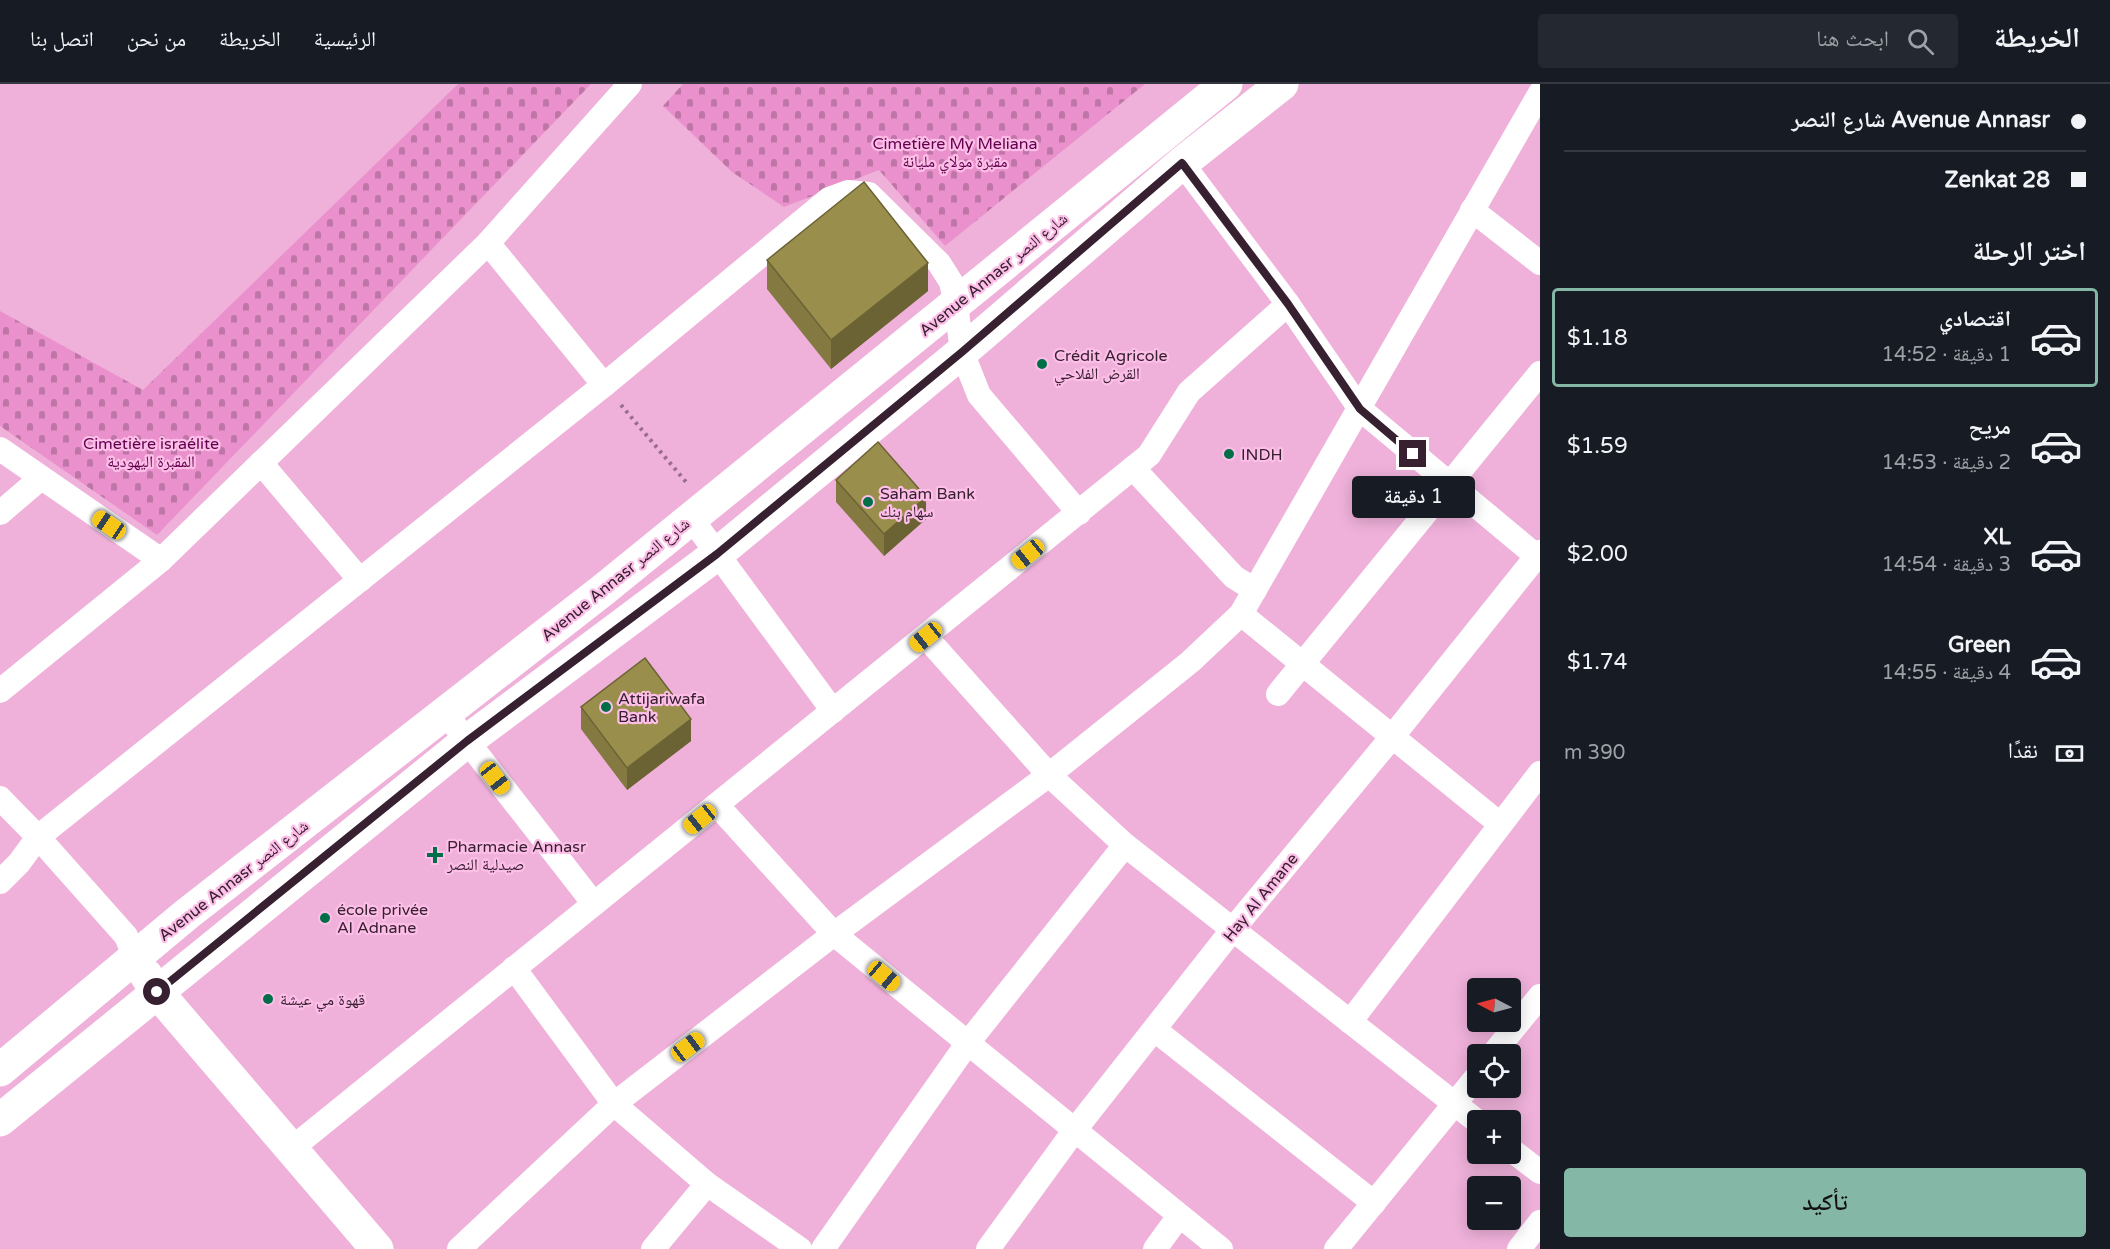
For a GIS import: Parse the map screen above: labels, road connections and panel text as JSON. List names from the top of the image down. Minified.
{"streets":{"main road":["Avenue Annasr شارع النصر"],"street":["Hay Al Amane"]},"parks":["Cimetière My Meliana مقبرة مولاي مليانة","Cimetière israélite المقبرة اليهودية"],"places":{"other":["Crédit Agricole القرض الفلاحي","INDH","Saham Bank سهام بنك","Attijariwafa Bank","école privée Al Adnane","قهوة مي عيشة"],"health":["Pharmacie Annasr صيدلية النصر"]},"north":"left","page":{"header":"الخريطة","search":"ابحث هنا","nav":["الرئيسية","الخريطة","من نحن","اتصل بنا"],"banner":["Avenue Annasr شارع النصر","Zenkat 28"],"heading":"اختر الرحلة","list":[{"name":"اقتصادي","note":"1 دقيقة · 14:52","value":"$1.18"},{"name":"مريح","note":"2 دقيقة · 14:53","value":"$1.59"},{"name":"XL","note":"3 دقيقة · 14:54","value":"$2.00"},{"name":"Green","note":"4 دقيقة · 14:55","value":"$1.74"}],"bubble":"1 دقيقة","pay":["نقدًا","390 m"],"map_buttons":["+","−"],"buttons":"تأكيد"}}
